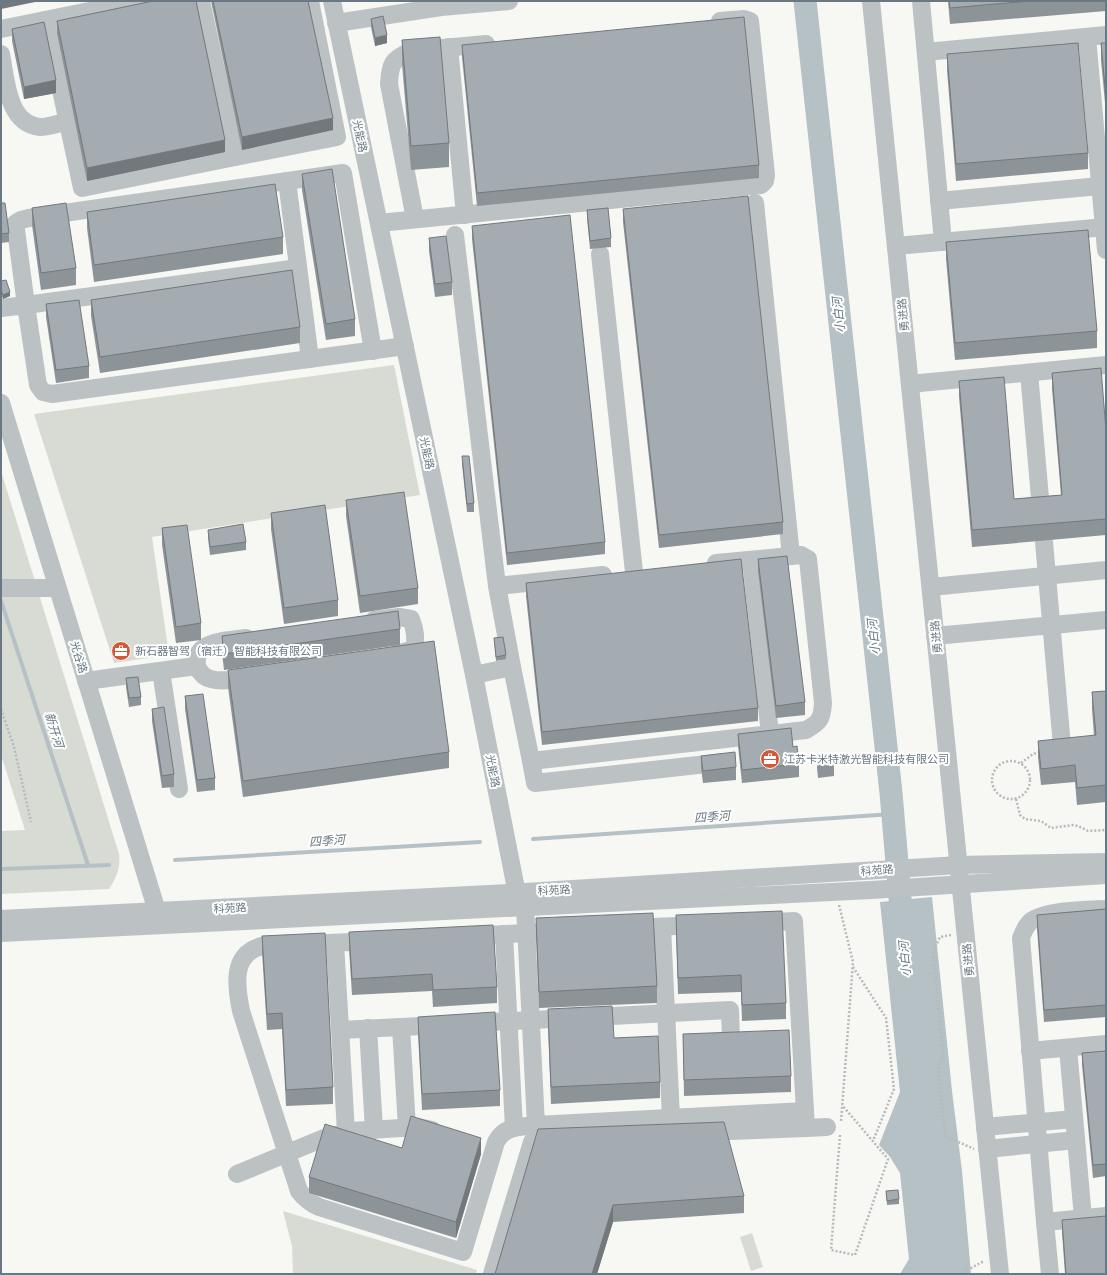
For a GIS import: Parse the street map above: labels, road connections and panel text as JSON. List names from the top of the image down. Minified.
{"streets":{"street":["光能路","勇进路","光谷路","科苑路"]},"crossings":[["光能路","科苑路"],["勇进路","科苑路"],["光谷路","科苑路"]],"water":["小白河","新开河","四季河"],"places":{"office":["新石器智驾（宿迁）智能科技有限公司","江苏卡米特激光智能科技有限公司"]}}
